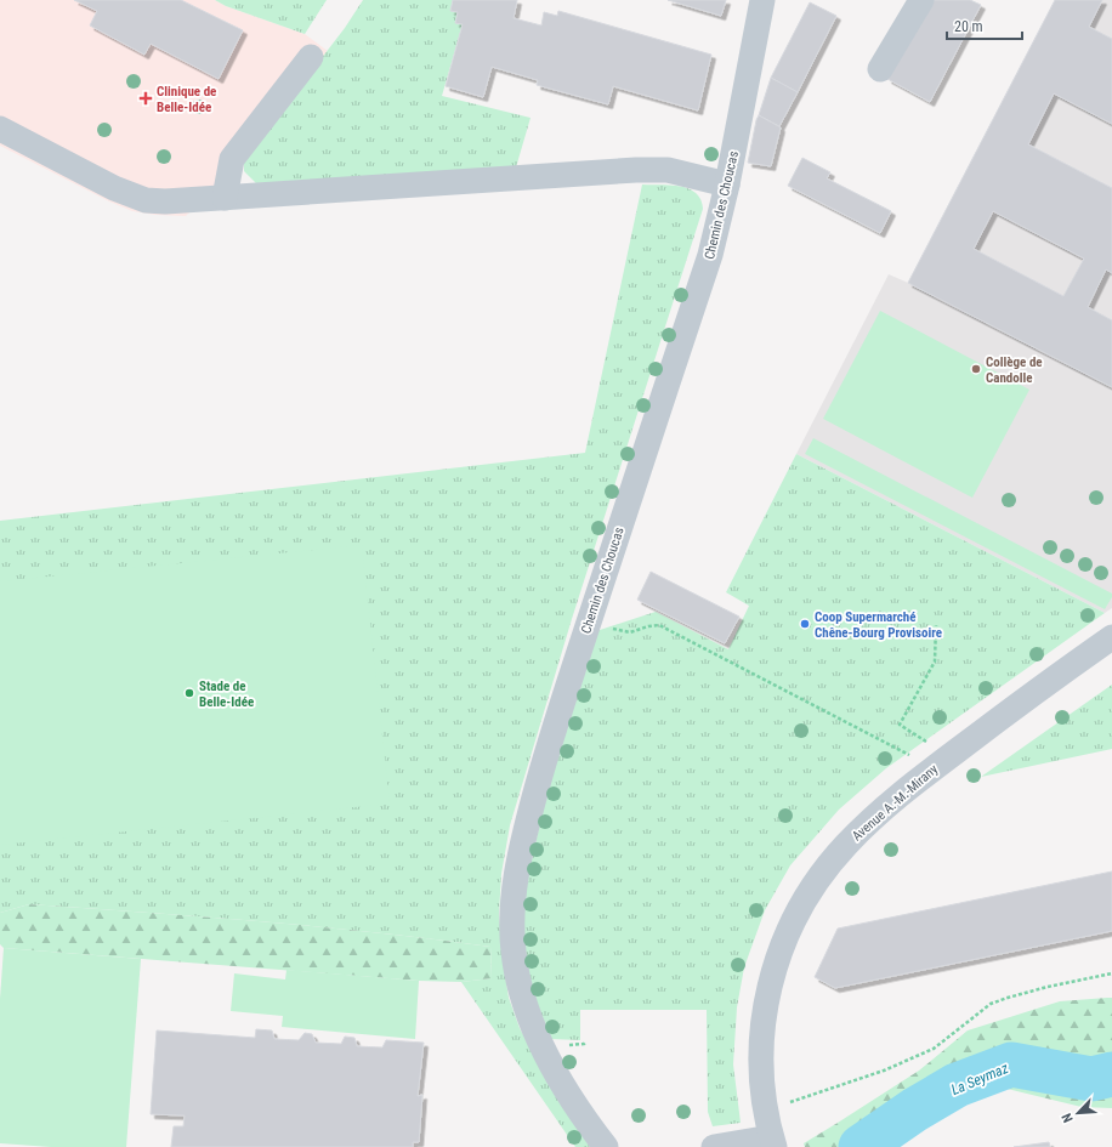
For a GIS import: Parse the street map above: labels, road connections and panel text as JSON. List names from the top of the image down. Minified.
{"streets":{"street":["Chemin des Choucas","Avenue A.-M.-Mirany"]},"water":["La Seymaz"],"places":{"health":["Clinique de Belle-Idée"],"other":["Collège de Candolle","Coop Supermarché Chêne-Bourg Provisoire","Stade de Belle-Idée"]},"scale_bar":"20 m","north":"bottom left"}
